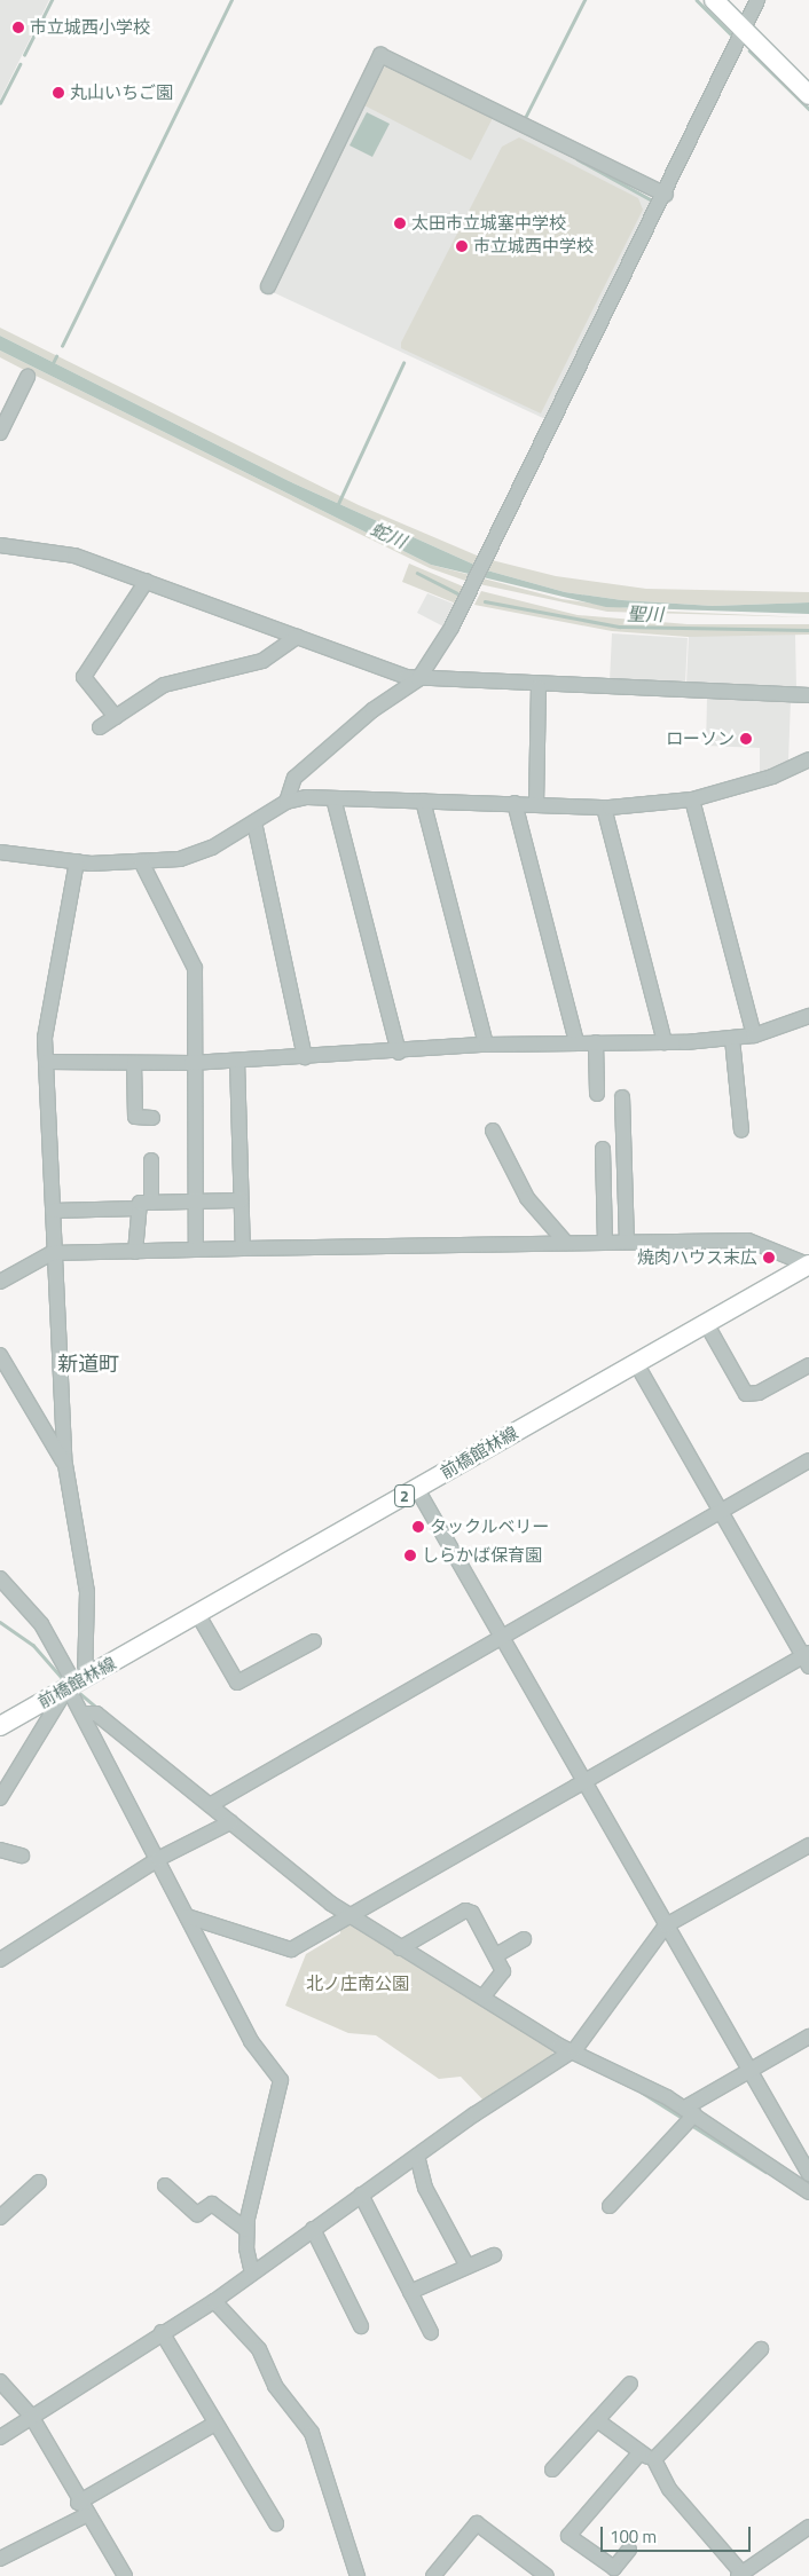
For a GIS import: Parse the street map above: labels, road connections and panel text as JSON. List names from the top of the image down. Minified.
{"streets":{"main road":["前橋館林線","2"]},"districts":["新道町"],"water":["蛇川","聖川"],"parks":["北ノ庄南公園"],"places":["市立城西小学校","丸山いちご園","太田市立城塞中学校","市立城西中学校","ローソン","焼肉ハウス末広","タックルベリー","しらかば保育園"],"scale_bar":"100 m"}
